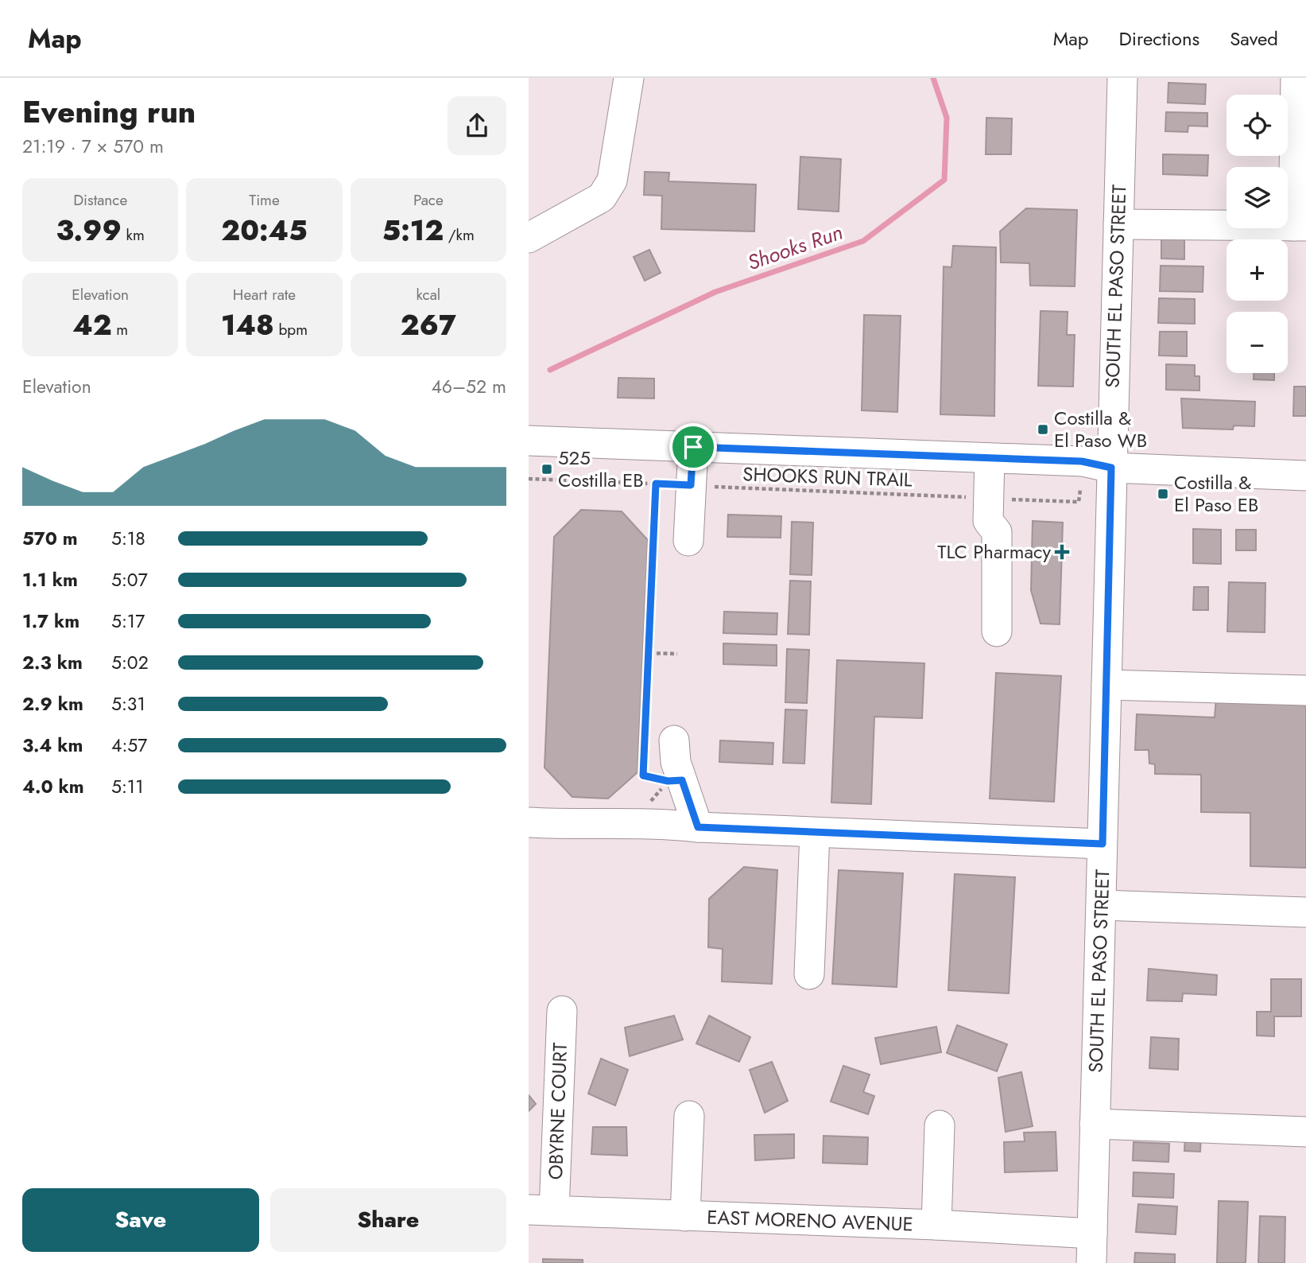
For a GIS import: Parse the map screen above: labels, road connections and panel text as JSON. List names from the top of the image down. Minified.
{"streets":{"street":["SOUTH EL PASO STREET","OBYRNE COURT","EAST MORENO AVENUE"],"path":["SHOOKS RUN TRAIL"]},"crossings":[["SOUTH EL PASO STREET","EAST MORENO AVENUE"],["OBYRNE COURT","EAST MORENO AVENUE"]],"water":["Shooks Run"],"places":{"transit":["Costilla & El Paso WB","525 Costilla EB","Costilla & El Paso EB"],"health":["TLC Pharmacy"]},"page":{"header":"Map","nav":["Map","Directions","Saved"],"heading":["Evening run","21:19 · 7 × 570 m"],"map_buttons":["+","−"],"stats":[["Distance","3.99 km"],["Time","20:45"],["Pace","5:12 /km"],["Elevation","42 m"],["Heart rate","148 bpm"],["kcal","267"]],"chart":["Elevation","46–52 m"],"list":[{"name":"570 m","note":"5:18"},{"name":"1.1 km","note":"5:07"},{"name":"1.7 km","note":"5:17"},{"name":"2.3 km","note":"5:02"},{"name":"2.9 km","note":"5:31"},{"name":"3.4 km","note":"4:57"},{"name":"4.0 km","note":"5:11"}],"buttons":["Save","Share"]}}
